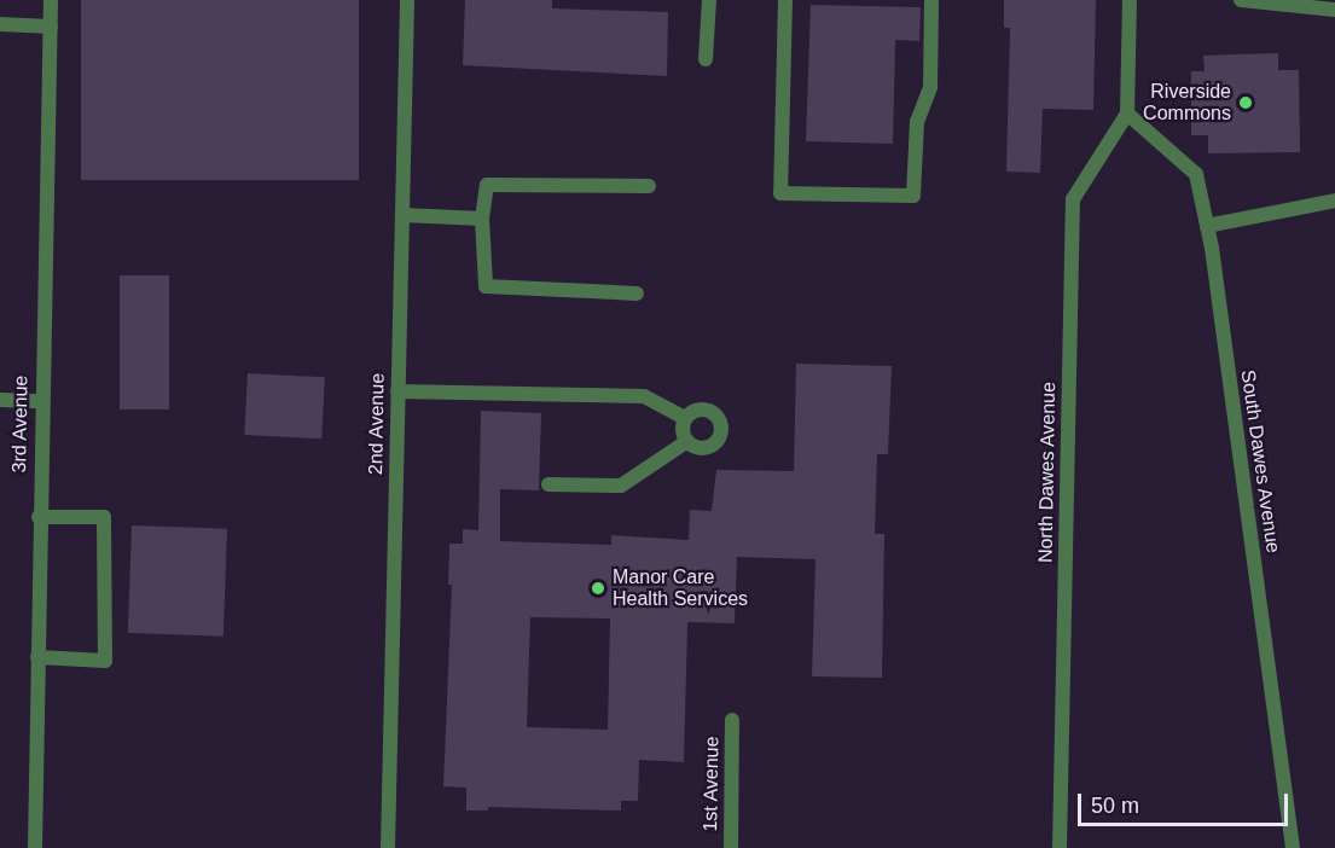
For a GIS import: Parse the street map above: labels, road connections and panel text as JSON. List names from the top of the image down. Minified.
{"streets":{"street":["3rd Avenue","2nd Avenue","South Dawes Avenue","North Dawes Avenue","1st Avenue"]},"crossings":[["South Dawes Avenue","North Dawes Avenue"]],"places":["Riverside Commons","Manor Care Health Services"],"scale_bar":"50 m"}
